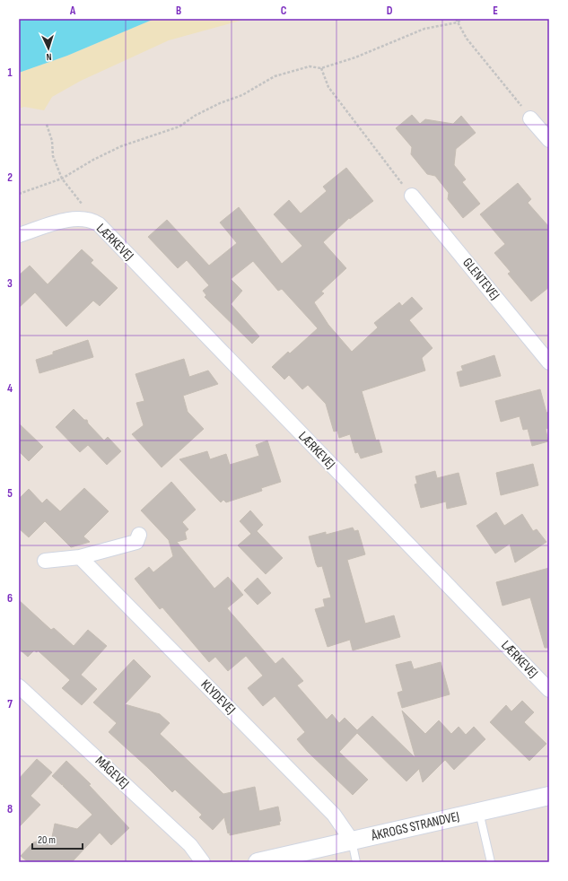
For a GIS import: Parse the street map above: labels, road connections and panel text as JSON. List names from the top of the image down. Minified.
{"streets":{"street":["LÆRKEVEJ","GLENTEVEJ","KLYDEVEJ","MÅGEVEJ","ÅKROGS STRANDVEJ"]},"crossings":[["KLYDEVEJ","ÅKROGS STRANDVEJ"]],"scale_bar":"20 m","north":"bottom","grid":{"columns":["A","B","C","D","E"],"rows":["1","2","3","4","5","6","7","8"]}}
